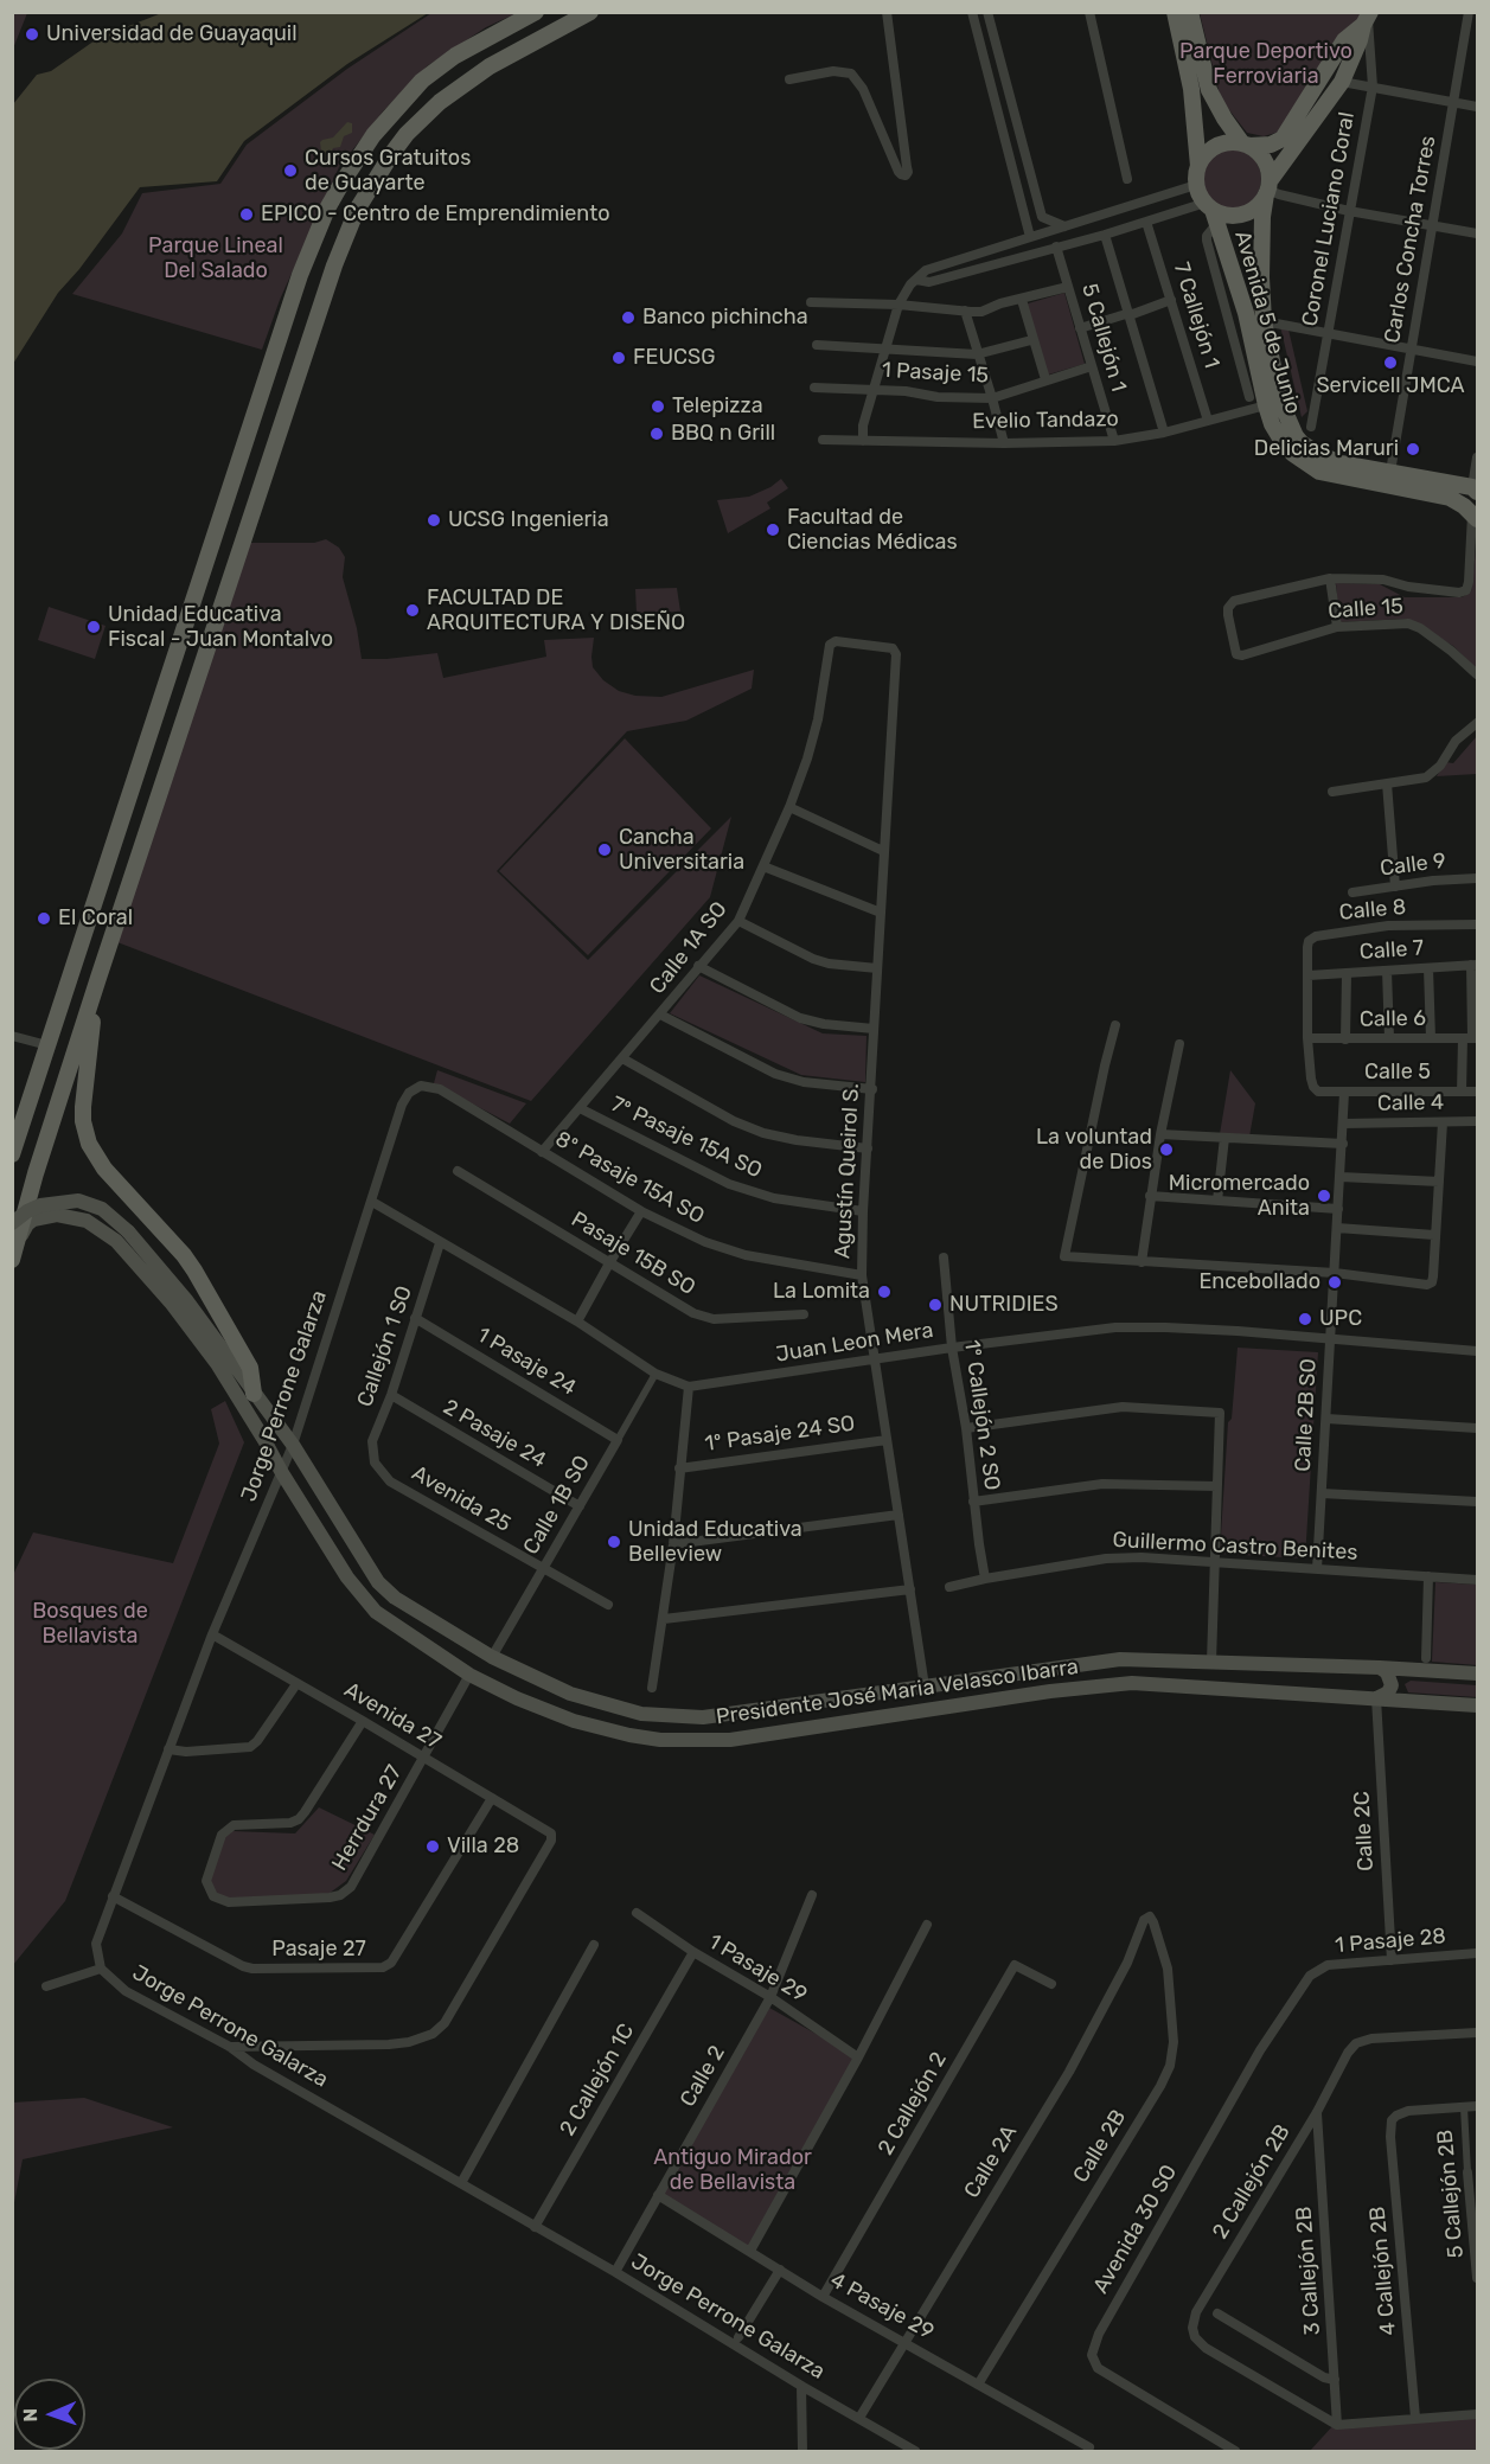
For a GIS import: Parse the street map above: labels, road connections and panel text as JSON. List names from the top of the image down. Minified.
{"streets":{"main road":["Avenida 5 de Junio","Presidente José Maria Velasco Ibarra"],"street":["Coronel Luciano Coral","Carlos Concha Torres","7 Callejón 1","5 Callejón 1","1 Pasaje 15","Evelio Tandazo","Calle 15","Calle 9","Calle 8","Calle 1A SO","Calle 7","Calle 6","Calle 5","Calle 4","7º Pasaje 15A SO","Agustín Queirol S.","8º Pasaje 15A SO","Pasaje 15B SO","Juan Leon Mera","Callejón 1 SO","1 Pasaje 24","Jorge Perrone Galarza","1º Callejón 2 SO","Calle 2B SO","2 Pasaje 24","1º Pasaje 24 SO","Avenida 25","Calle 1B SO","Guillermo Castro Benites","Avenida 27","Herrdura 27","Calle 2C","1 Pasaje 28","Pasaje 27","1 Pasaje 29","Calle 2","2 Callejón 1C","2 Callejón 2","Calle 2B","Calle 2A","2 Callejón 2B","5 Callejón 2B","Avenida 30 SO","3 Callejón 2B","4 Callejón 2B","4 Pasaje 29"]},"crossings":[["Coronel Luciano Coral","Avenida 5 de Junio"],["Carlos Concha Torres","Avenida 5 de Junio"],["7 Callejón 1","Evelio Tandazo"],["Avenida 5 de Junio","Evelio Tandazo"],["5 Callejón 1","1 Pasaje 15"],["5 Callejón 1","Evelio Tandazo"],["Calle 8","Calle 7"],["Calle 8","Calle 6"],["Calle 8","Calle 5"],["Calle 1A SO","7º Pasaje 15A SO"],["Calle 1A SO","Agustín Queirol S."],["Calle 1A SO","8º Pasaje 15A SO"],["Calle 5","Calle 2B SO"],["Calle 4","Calle 2B SO"],["7º Pasaje 15A SO","Agustín Queirol S."],["Agustín Queirol S.","8º Pasaje 15A SO"],["Agustín Queirol S.","Juan Leon Mera"],["Agustín Queirol S.","1º Pasaje 24 SO"],["Agustín Queirol S.","Presidente José Maria Velasco Ibarra"],["8º Pasaje 15A SO","Jorge Perrone Galarza"],["Juan Leon Mera","Callejón 1 SO"],["Juan Leon Mera","Jorge Perrone Galarza"],["Juan Leon Mera","1º Callejón 2 SO"],["Juan Leon Mera","Calle 2B SO"],["Juan Leon Mera","Calle 1B SO"],["Callejón 1 SO","1 Pasaje 24"],["Callejón 1 SO","2 Pasaje 24"],["Callejón 1 SO","Avenida 25"],["1 Pasaje 24","Calle 1B SO"],["Jorge Perrone Galarza","Presidente José Maria Velasco Ibarra"],["Jorge Perrone Galarza","Avenida 27"],["Jorge Perrone Galarza","Pasaje 27"],["Jorge Perrone Galarza","Calle 2"],["Jorge Perrone Galarza","2 Callejón 1C"],["Jorge Perrone Galarza","Calle 2A"],["1º Callejón 2 SO","Guillermo Castro Benites"],["Calle 2B SO","Guillermo Castro Benites"],["2 Pasaje 24","Calle 1B SO"],["Avenida 25","Calle 1B SO"],["Calle 1B SO","Presidente José Maria Velasco Ibarra"],["Presidente José Maria Velasco Ibarra","Herrdura 27"],["Presidente José Maria Velasco Ibarra","Calle 2C"],["Avenida 27","Herrdura 27"],["Avenida 27","Pasaje 27"],["Calle 2C","1 Pasaje 28"],["1 Pasaje 28","Avenida 30 SO"],["1 Pasaje 29","Calle 2"],["1 Pasaje 29","2 Callejón 1C"],["Calle 2","4 Pasaje 29"],["2 Callejón 2","4 Pasaje 29"],["Calle 2B","Calle 2A"],["Calle 2B","4 Pasaje 29"],["Calle 2A","4 Pasaje 29"],["2 Callejón 2B","3 Callejón 2B"],["5 Callejón 2B","4 Callejón 2B"]],"parks":["Parque Deportivo Ferroviaria","Parque Lineal Del Salado","Bosques de Bellavista","Antiguo Mirador de Bellavista"],"places":["Universidad de Guayaquil","Cursos Gratuitos de Guayarte","EPICO - Centro de Emprendimiento","Banco pichincha","FEUCSG","Servicell JMCA","Telepizza","BBQ n Grill","Delicias Maruri","UCSG Ingenieria","Facultad de Ciencias Médicas","FACULTAD DE ARQUITECTURA Y DISEÑO","Unidad Educativa Fiscal - Juan Montalvo","Cancha Universitaria","El Coral","La voluntad de Dios","Micromercado Anita","Encebollado","La Lomita","NUTRIDIES","UPC","Unidad Educativa Belleview","Villa 28"],"north":"left"}
